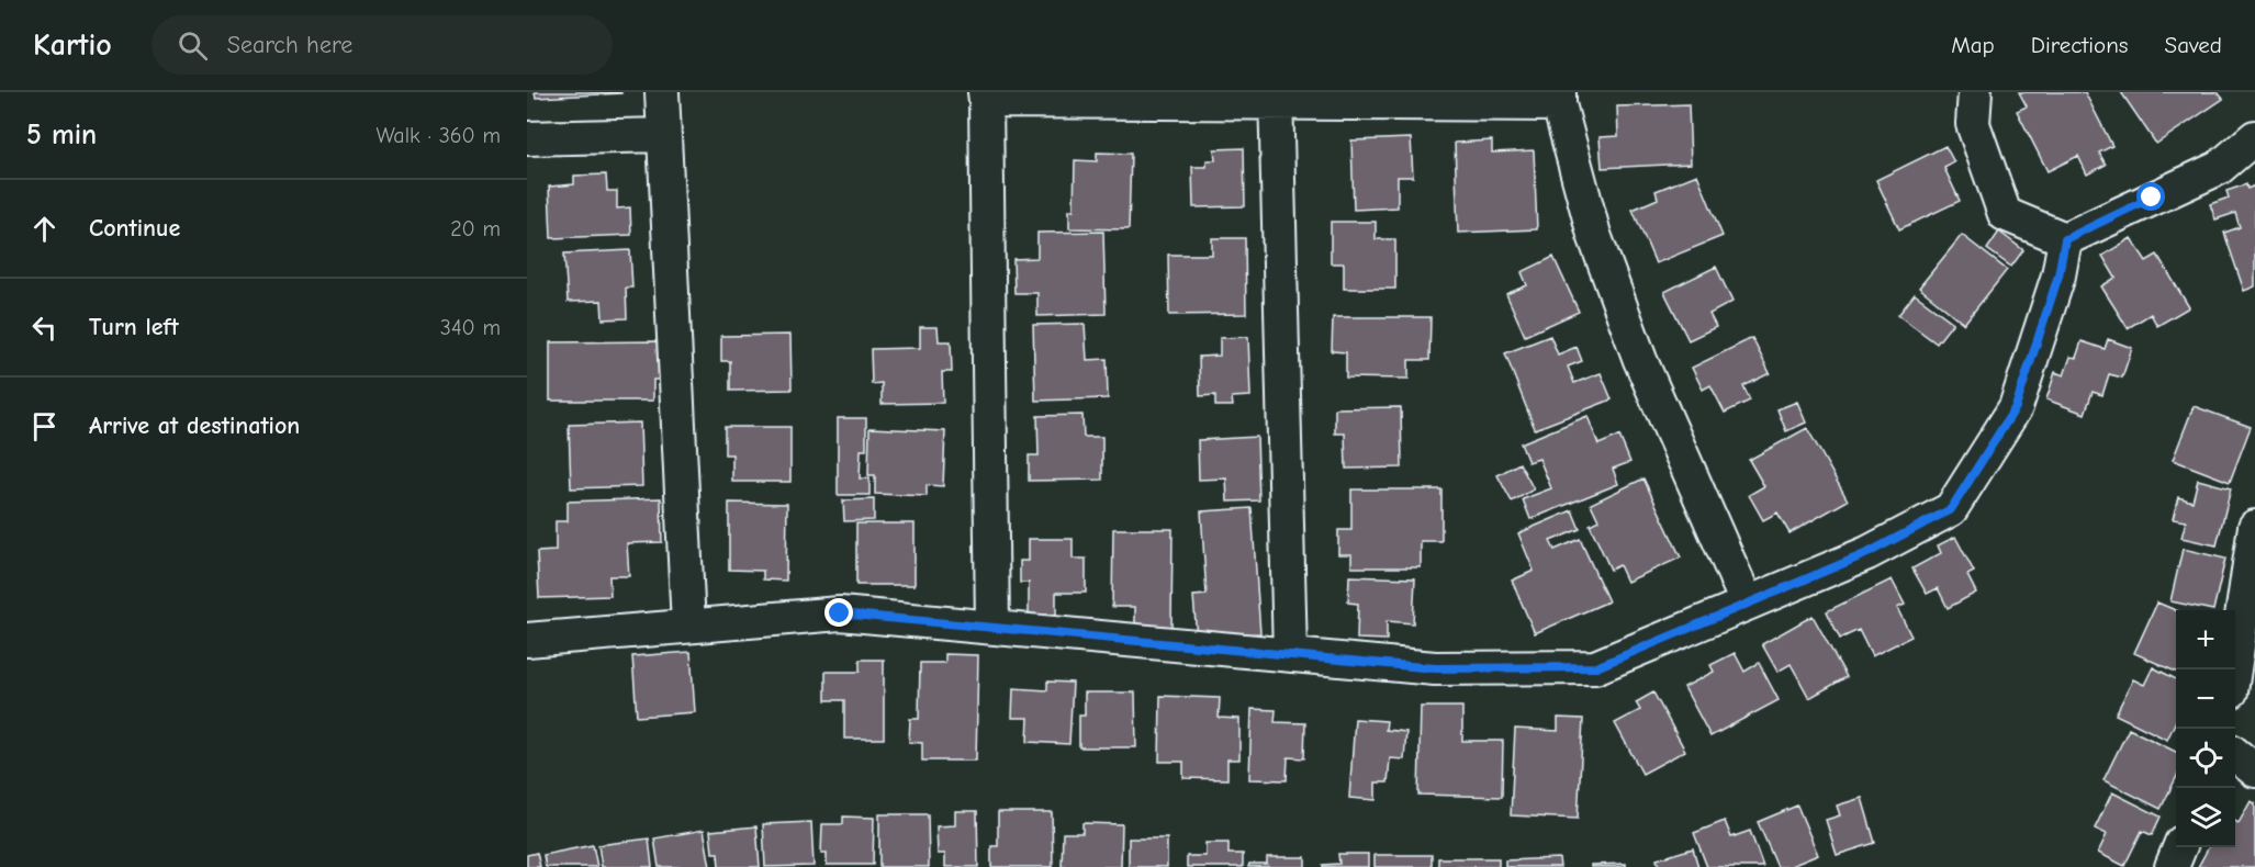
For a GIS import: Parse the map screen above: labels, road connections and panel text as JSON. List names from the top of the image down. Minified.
{"page":{"header":"Kartio","search":"Search here","nav":["Map","Directions","Saved"],"heading":["5 min","Walk · 360 m"],"list":[["Continue","20 m"],["Turn left","340 m"],"Arrive at destination"],"map_buttons":["+","−"]}}
